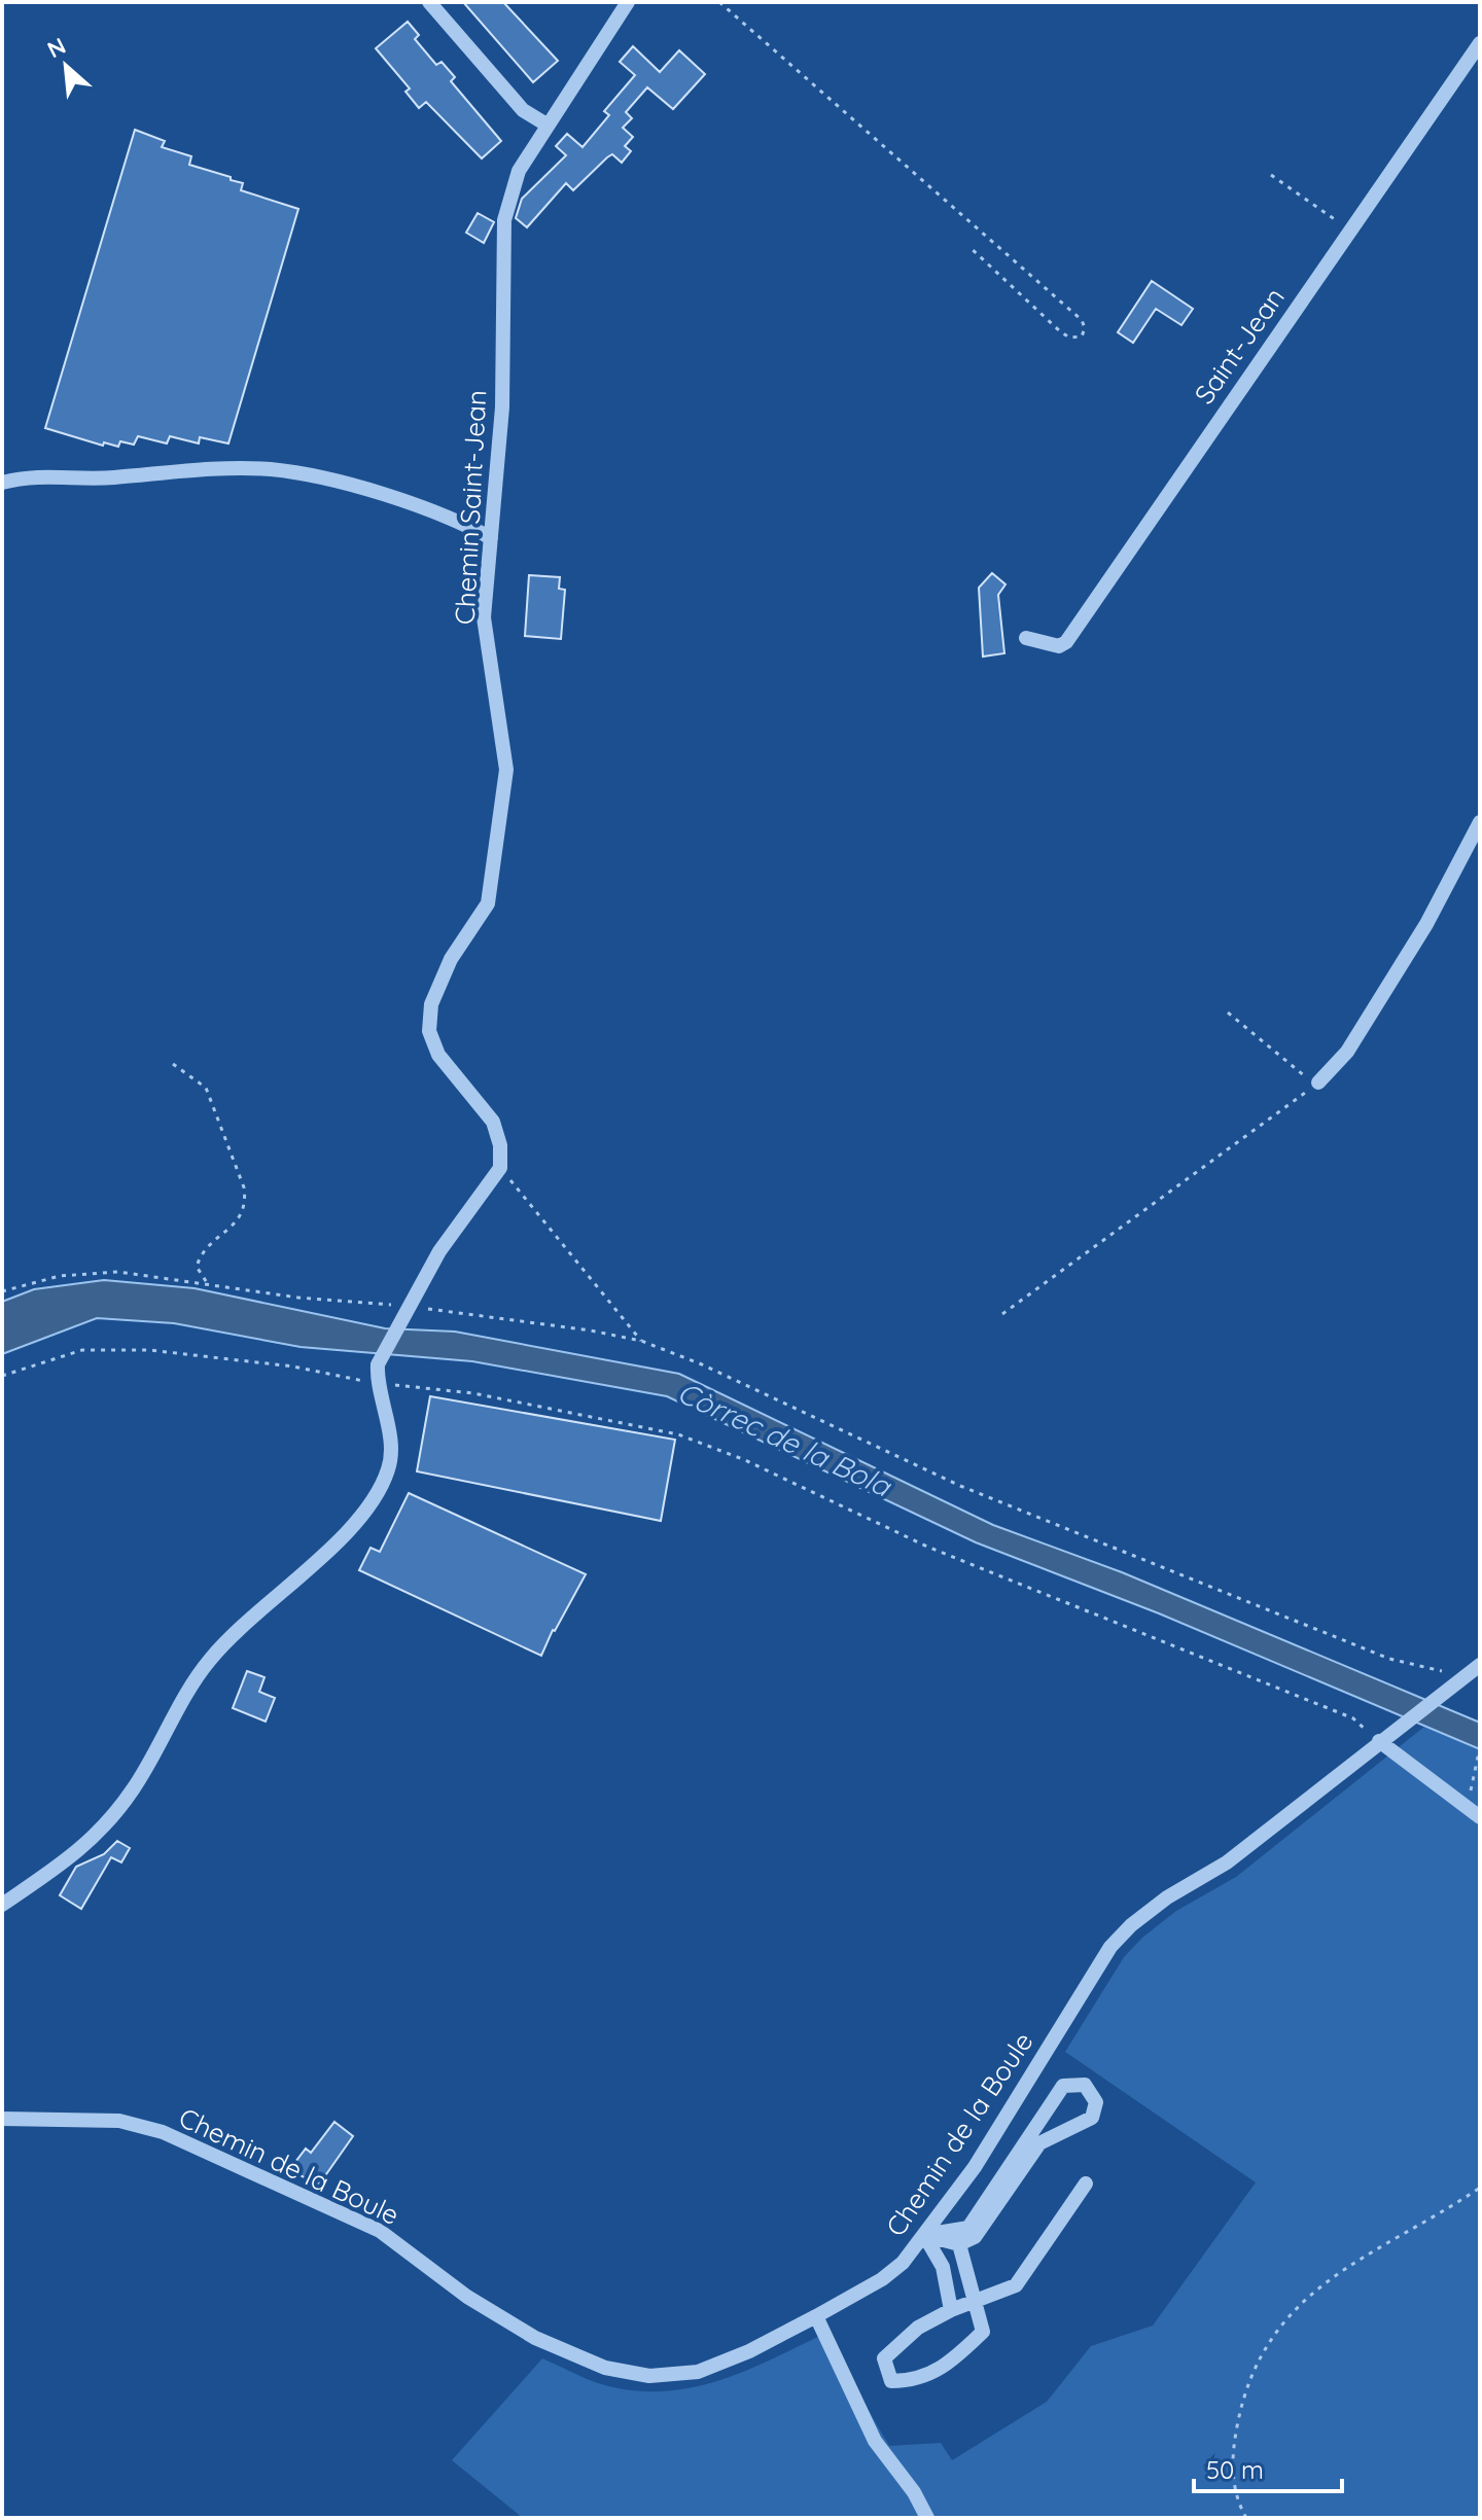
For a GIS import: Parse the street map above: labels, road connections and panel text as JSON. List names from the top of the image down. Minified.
{"streets":{"street":["Saint-Jean","Chemin Saint-Jean","Chemin de la Boule"]},"water":["Còrrec de la Bola"],"scale_bar":"50 m","north":"top left"}
